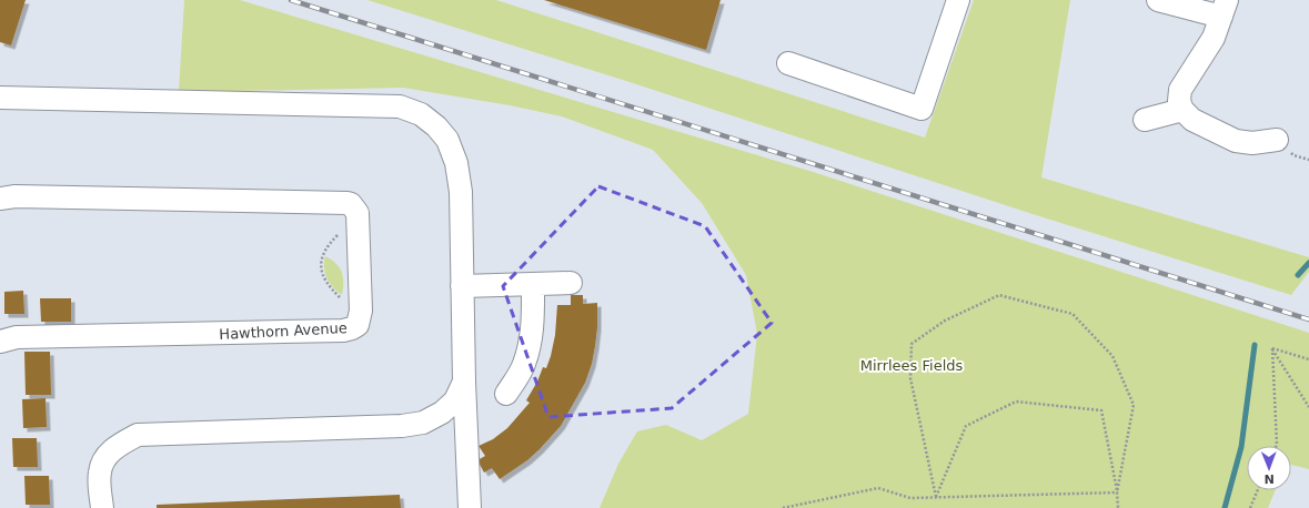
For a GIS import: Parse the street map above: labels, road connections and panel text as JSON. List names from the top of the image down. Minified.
{"streets":{"street":["Hawthorn Avenue"]},"parks":["Mirrlees Fields"],"north":"bottom"}
